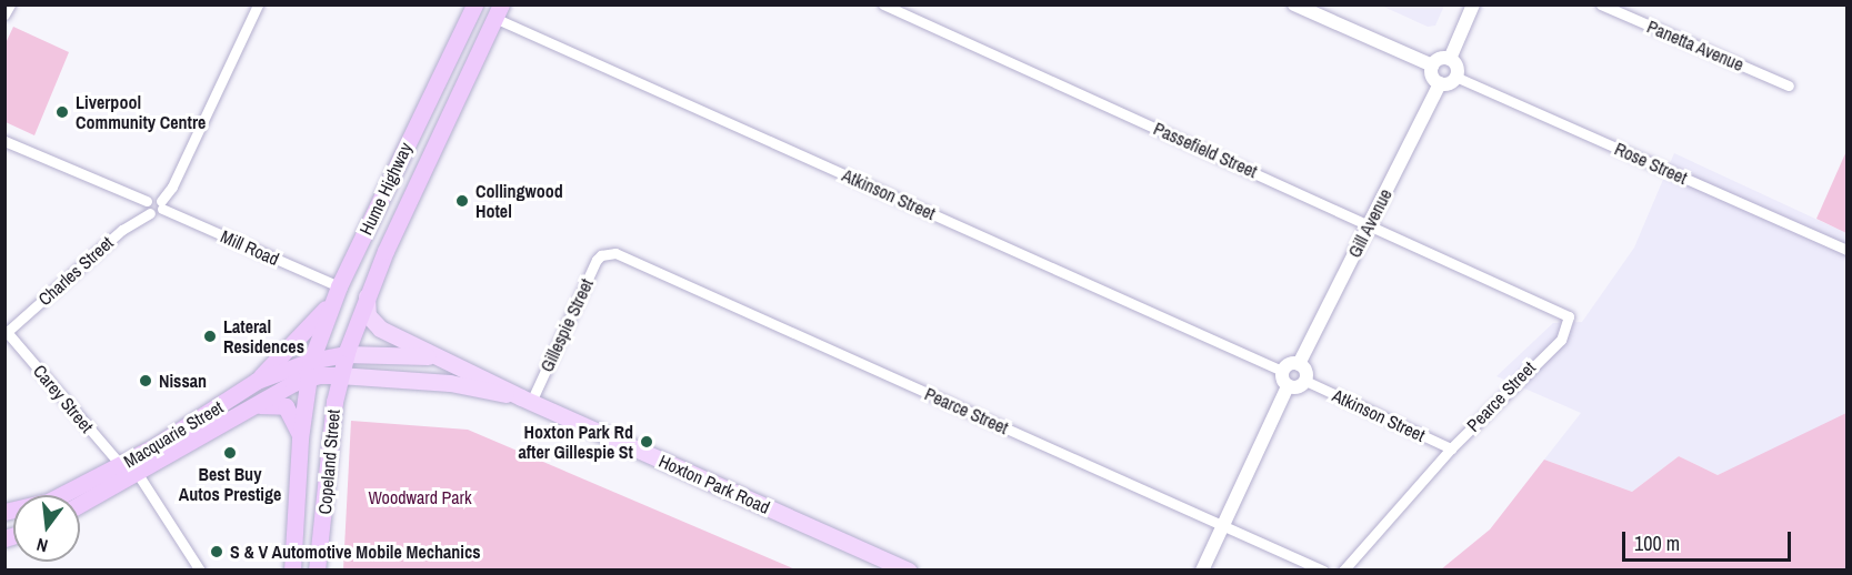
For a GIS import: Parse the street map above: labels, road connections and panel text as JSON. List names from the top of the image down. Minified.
{"streets":{"highway":["Hume Highway","Macquarie Street","Copeland Street"],"main road":["Hoxton Park Road"],"street":["Panetta Avenue","Passefield Street","Rose Street","Atkinson Street","Gill Avenue","Mill Road","Charles Street","Gillespie Street","Pearce Street","Carey Street"]},"crossings":[["Passefield Street","Gill Avenue"],["Passefield Street","Pearce Street"],["Rose Street","Gill Avenue"],["Hume Highway","Atkinson Street"],["Hume Highway","Mill Road"],["Hume Highway","Macquarie Street"],["Hume Highway","Copeland Street"],["Hume Highway","Hoxton Park Road"],["Atkinson Street","Gill Avenue"],["Atkinson Street","Pearce Street"],["Mill Road","Charles Street"],["Charles Street","Carey Street"],["Gillespie Street","Pearce Street"],["Gillespie Street","Hoxton Park Road"],["Carey Street","Macquarie Street"],["Macquarie Street","Copeland Street"],["Macquarie Street","Hoxton Park Road"],["Copeland Street","Hoxton Park Road"]],"parks":["Woodward Park"],"places":["Liverpool Community Centre","Collingwood Hotel","Lateral Residences","Nissan","Hoxton Park Rd after Gillespie St","Best Buy Autos Prestige","S & V Automotive Mobile Mechanics"],"scale_bar":"100 m","north":"bottom"}
